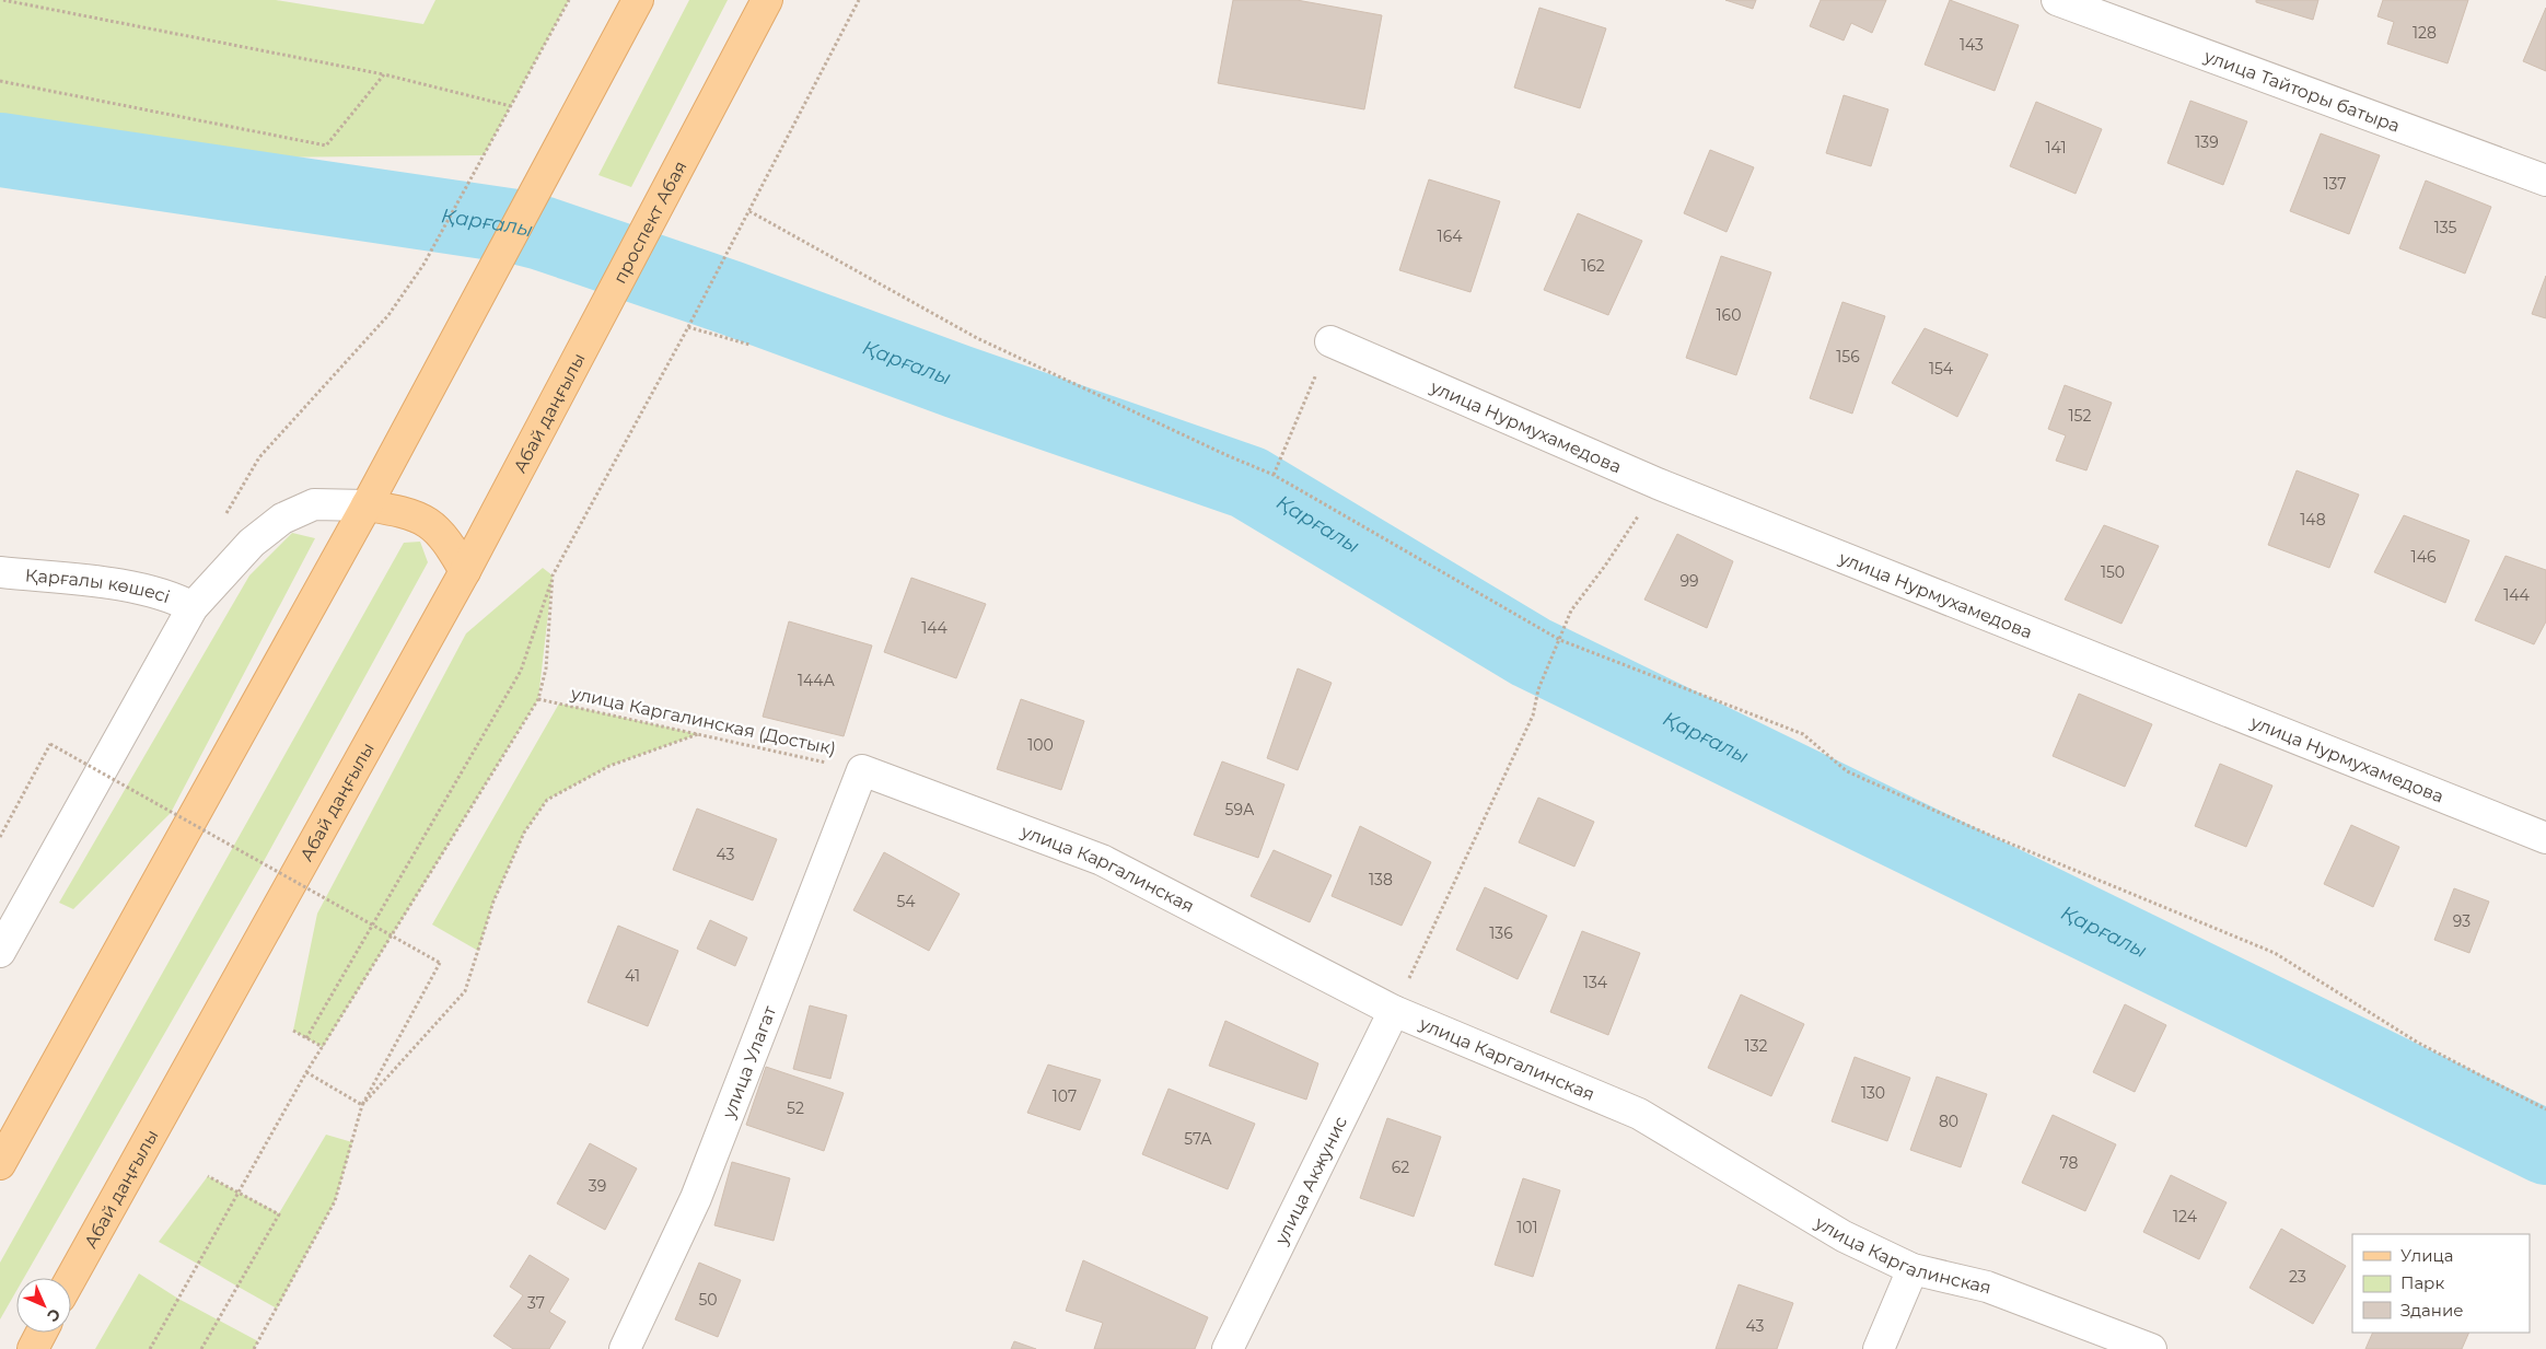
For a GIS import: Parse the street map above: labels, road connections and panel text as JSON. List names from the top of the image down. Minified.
{"streets":{"main road":["проспект Абая","Абай даңғылы"],"street":["улица Тайторы батыра","улица Нурмухамедова","Қарғалы көшесі","улица Каргалинская","улица Улагат","улица Акжунис"],"path":["улица Каргалинская (Достык)"]},"crossings":[["проспект Абая","Абай даңғылы"],["улица Каргалинская (Достык)","улица Каргалинская"],["улица Каргалинская (Достык)","улица Улагат"],["улица Каргалинская","улица Улагат"],["улица Каргалинская","улица Акжунис"]],"water":["Қарғалы"],"house_numbers":["128","143","139","141","137","135","164","162","160","156","154","152","148","146","150","99","144","144","144А","100","59А","43","138","54","93","136","41","134","132","130","107","52","80","57А","78","62","39","124","101","23","50","37","43"],"legend":["Улица","Парк","Здание"],"north":"bottom right"}
